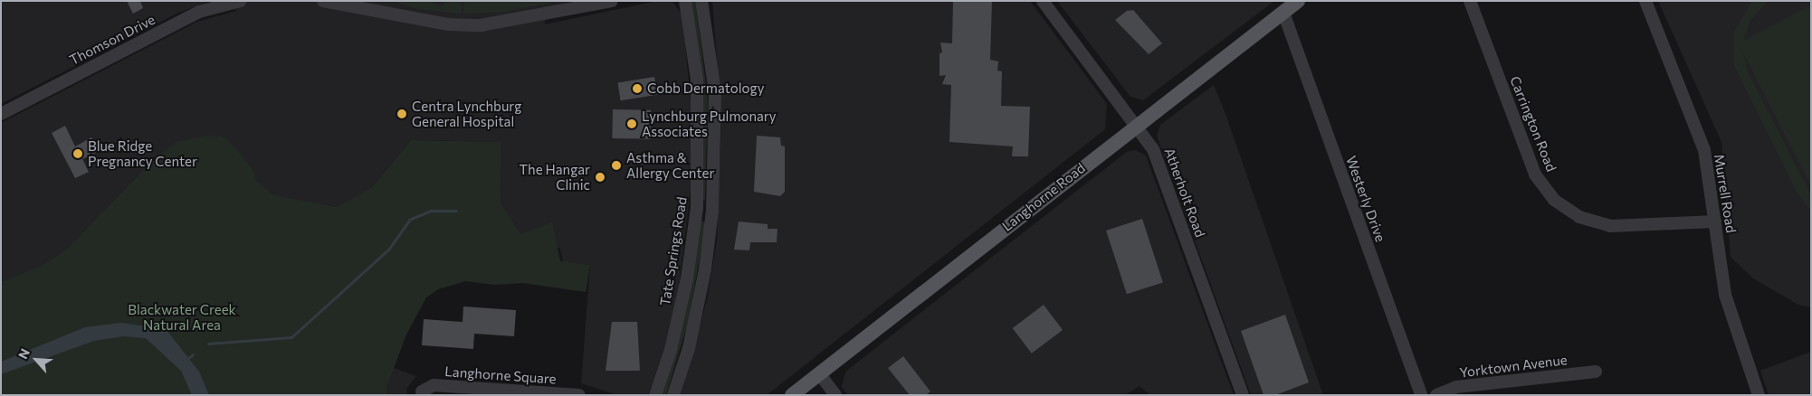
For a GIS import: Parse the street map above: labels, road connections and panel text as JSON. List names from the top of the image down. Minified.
{"streets":{"main road":["Langhorne Road"],"street":["Thomson Drive","Carrington Road","Atherholt Road","Murrell Road","Westerly Drive","Tate Springs Road","Yorktown Avenue","Langhorne Square"]},"crossings":[["Carrington Road","Murrell Road"],["Atherholt Road","Langhorne Road"],["Langhorne Road","Westerly Drive"]],"parks":["Blackwater Creek Natural Area"],"places":["Cobb Dermatology","Centra Lynchburg General Hospital","Lynchburg Pulmonary Associates","Blue Ridge Pregnancy Center","Asthma & Allergy Center","The Hangar Clinic"],"north":"top left"}
